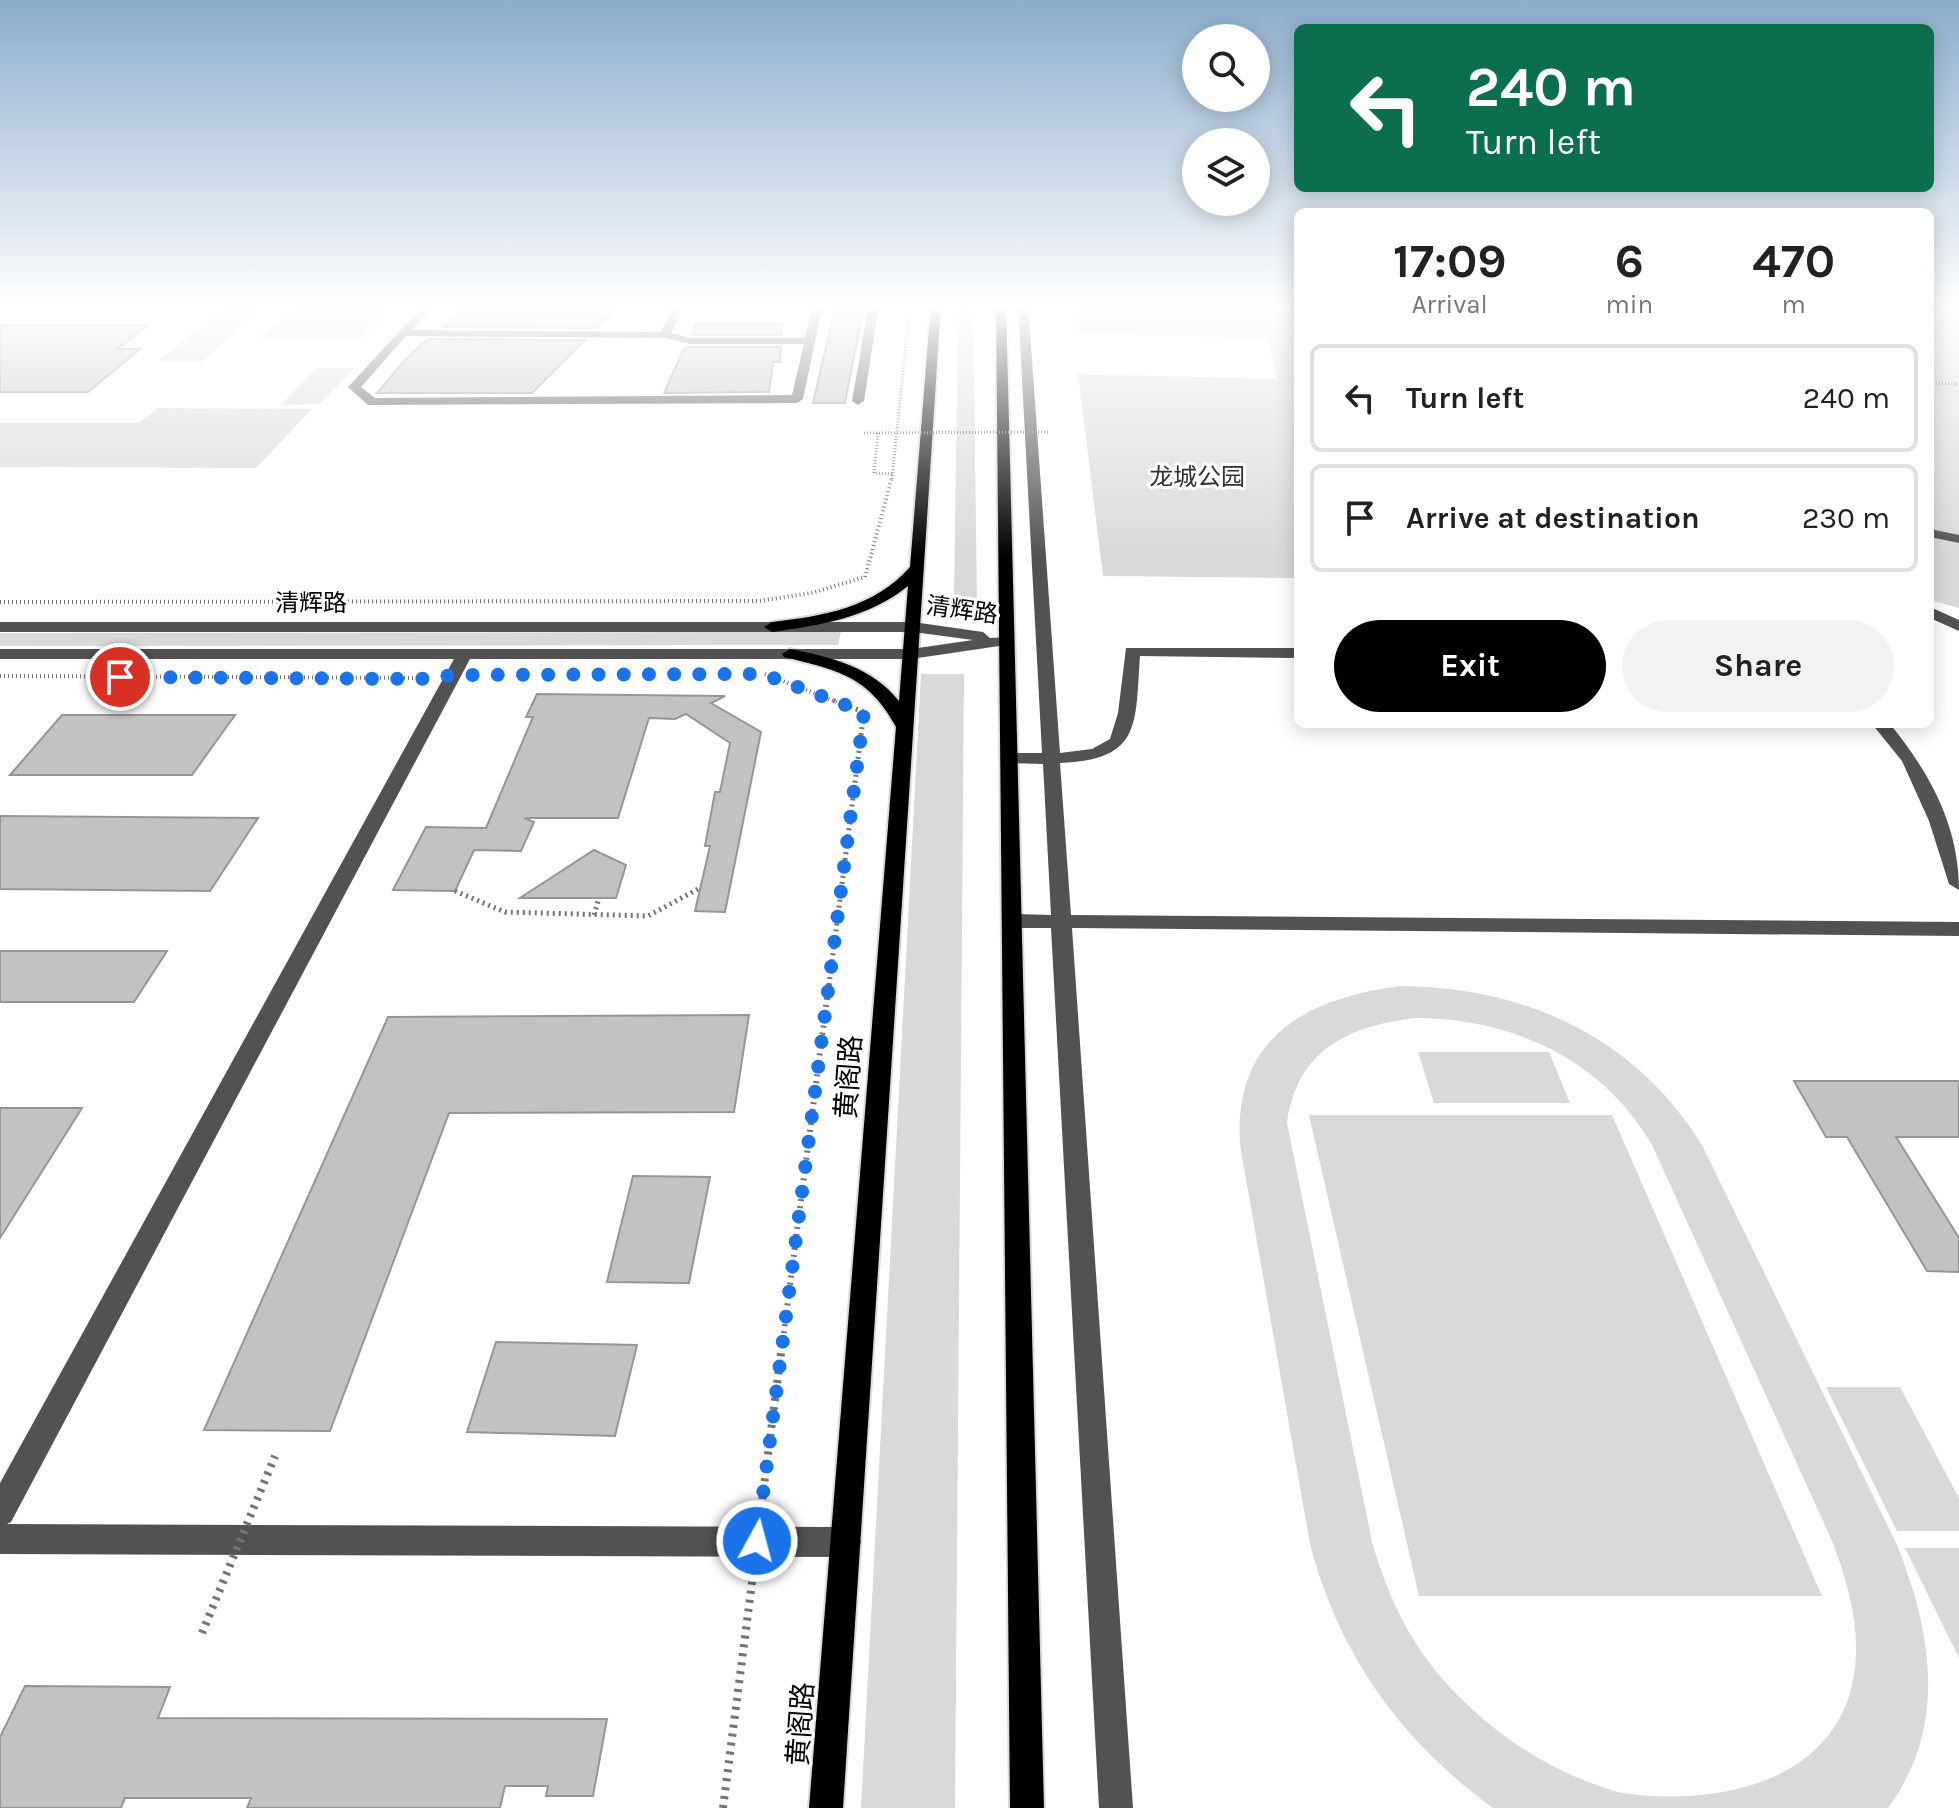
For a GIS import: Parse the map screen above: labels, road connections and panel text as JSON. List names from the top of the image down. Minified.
{"streets":{"main road":["黄阁路"],"street":["清辉路"]},"crossings":[["清辉路","黄阁路"]],"parks":["龙城公园"],"page":{"turn":["240 m","Turn left"],"eta":["17:09","Arrival","6","min","470","m"],"list":[{"name":"Turn left","value":"240 m"},{"name":"Arrive at destination","value":"230 m"}],"buttons":["Exit","Share"]}}
